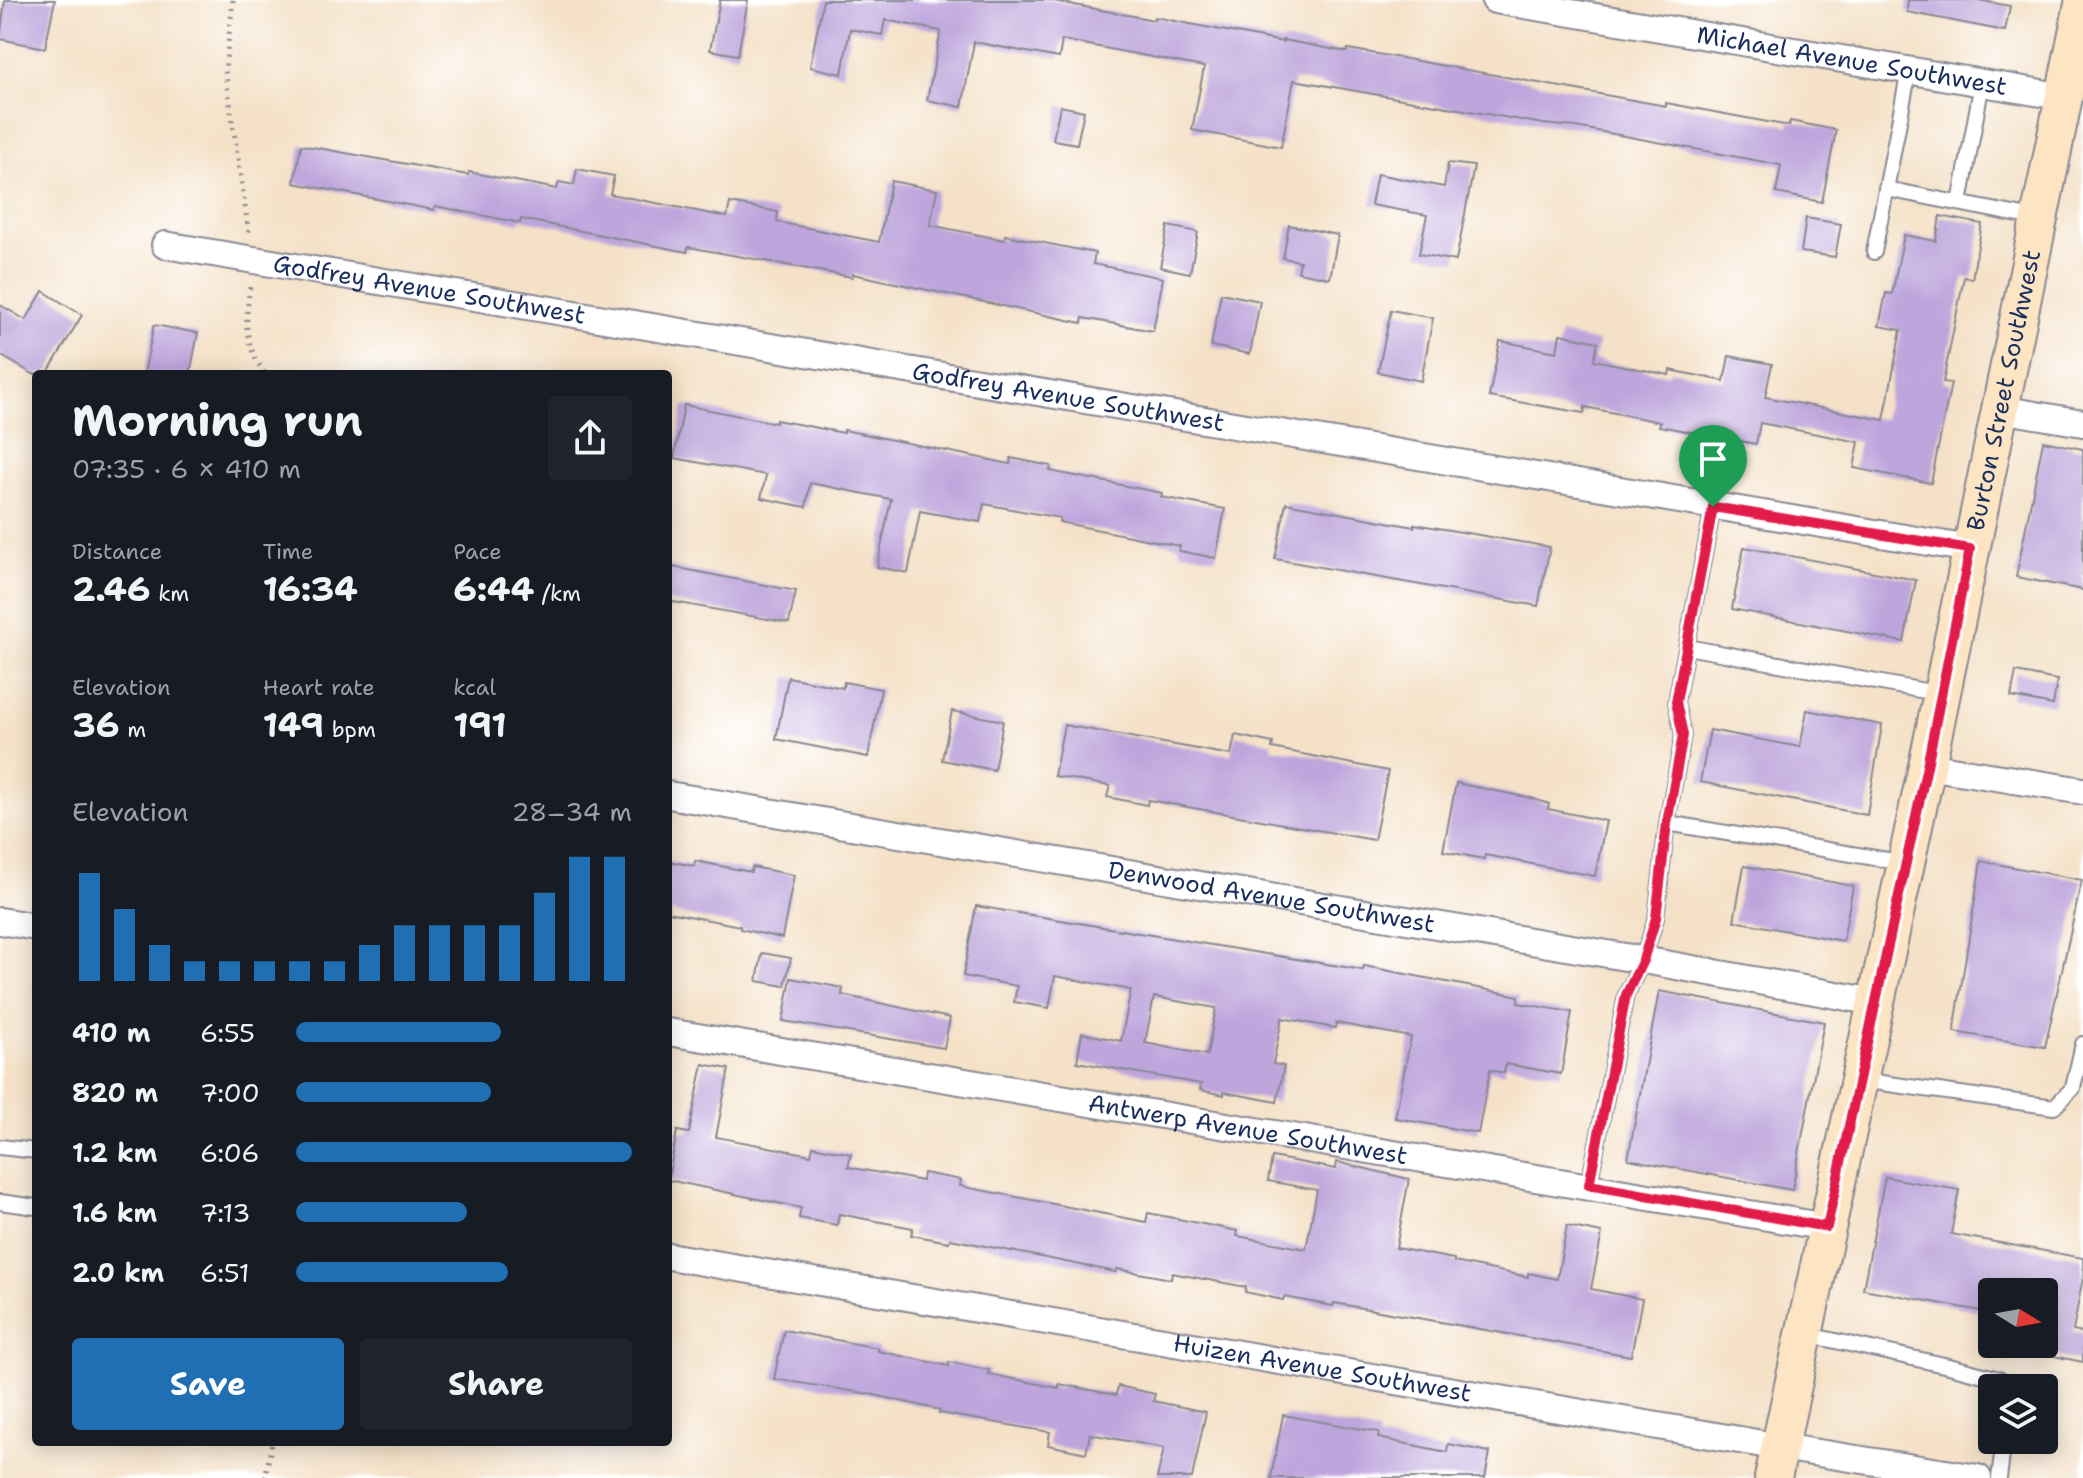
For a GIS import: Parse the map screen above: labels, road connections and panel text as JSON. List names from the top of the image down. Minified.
{"streets":{"main road":["Burton Street Southwest"],"street":["Michael Avenue Southwest","Godfrey Avenue Southwest","Denwood Avenue Southwest","Antwerp Avenue Southwest","Huizen Avenue Southwest"]},"crossings":[["Michael Avenue Southwest","Burton Street Southwest"],["Godfrey Avenue Southwest","Burton Street Southwest"],["Burton Street Southwest","Denwood Avenue Southwest"],["Burton Street Southwest","Antwerp Avenue Southwest"],["Burton Street Southwest","Huizen Avenue Southwest"]],"north":"right","page":{"heading":["Morning run","07:35 · 6 × 410 m"],"stats":[["Distance","2.46 km"],["Time","16:34"],["Pace","6:44 /km"],["Elevation","36 m"],["Heart rate","149 bpm"],["kcal","191"]],"chart":["Elevation","28–34 m"],"list":[{"name":"410 m","note":"6:55"},{"name":"820 m","note":"7:00"},{"name":"1.2 km","note":"6:06"},{"name":"1.6 km","note":"7:13"},{"name":"2.0 km","note":"6:51"}],"buttons":["Save","Share"]}}
